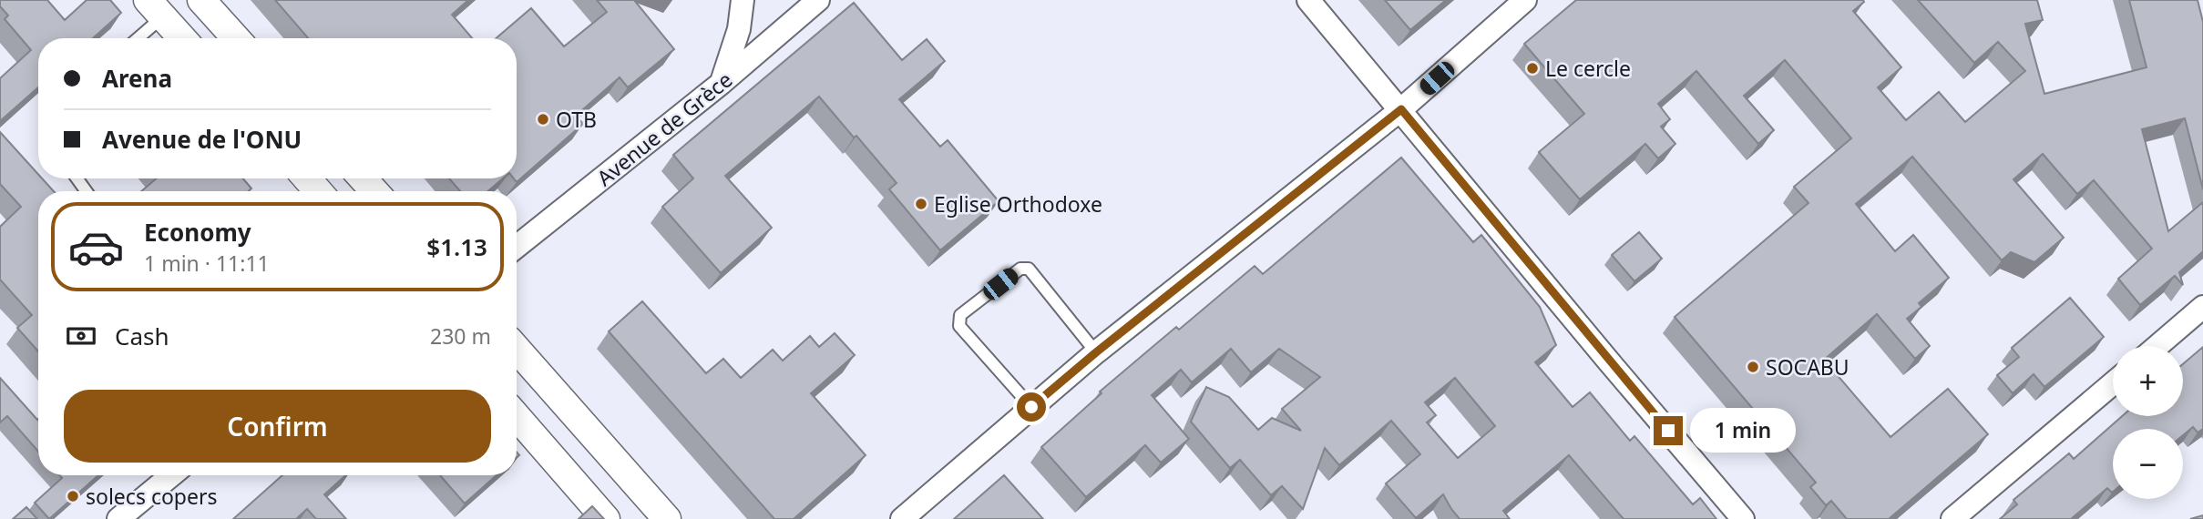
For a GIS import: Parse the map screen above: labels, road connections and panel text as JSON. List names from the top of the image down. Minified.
{"streets":{"street":["Avenue de Grèce"]},"places":["Le cercle","OTB","Eglise Orthodoxe","SOCABU","solecs copers"],"page":{"banner":["Arena","Avenue de l'ONU"],"list":[{"name":"Economy","note":"1 min · 11:11","value":"$1.13"}],"pay":["Cash","230 m"],"map_buttons":["+","−"],"buttons":"Confirm","bubble":"1 min"}}
